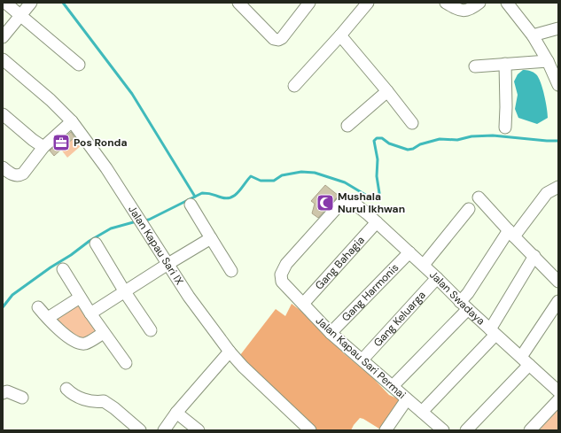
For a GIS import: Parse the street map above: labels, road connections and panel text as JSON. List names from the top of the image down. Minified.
{"streets":{"street":["Jalan Kapau Sari IX","Gang Bahagia","Gang Harmonis","Jalan Swadaya","Gang Keluarga","Jalan Kapau Sari Permai"]},"crossings":[["Gang Bahagia","Jalan Swadaya"],["Gang Bahagia","Jalan Kapau Sari Permai"],["Gang Harmonis","Jalan Swadaya"],["Gang Harmonis","Jalan Kapau Sari Permai"],["Jalan Swadaya","Gang Keluarga"],["Jalan Swadaya","Jalan Kapau Sari Permai"],["Gang Keluarga","Jalan Kapau Sari Permai"]],"places":{"office":["Pos Ronda"],"mosque":["Mushala Nurul Ikhwan"]}}
